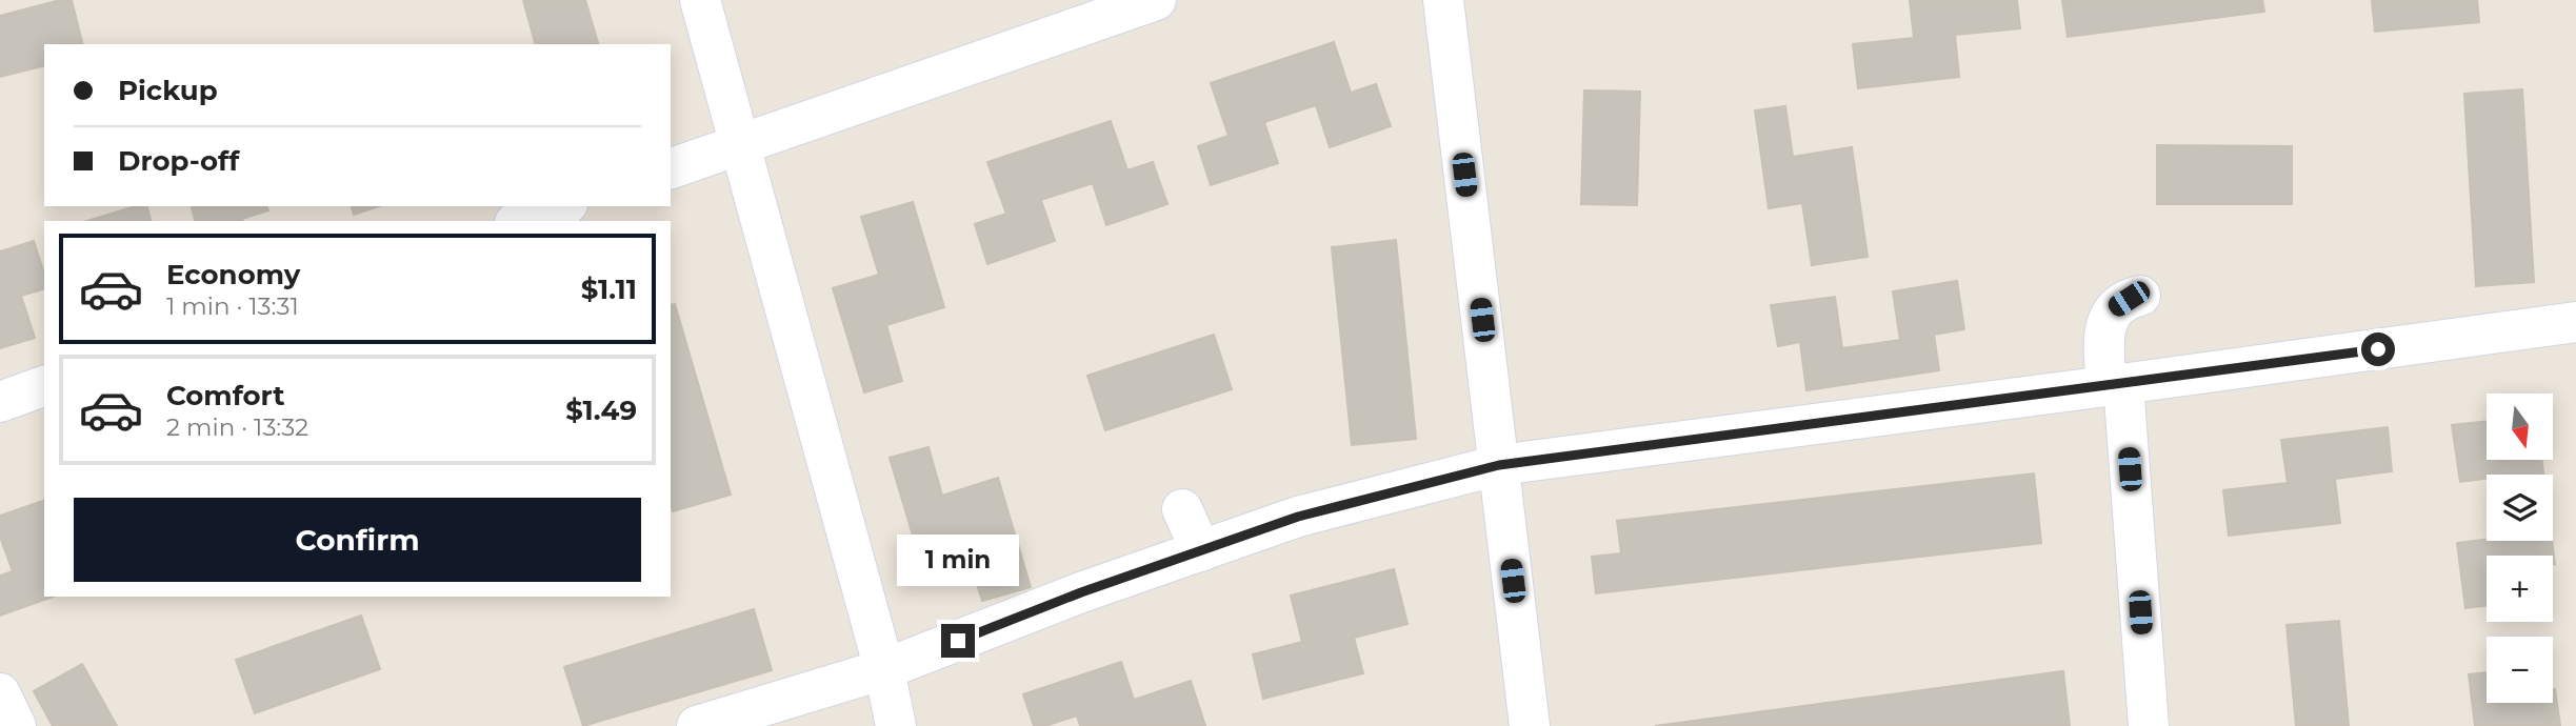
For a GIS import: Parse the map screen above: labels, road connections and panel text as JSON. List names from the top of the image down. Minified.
{"north":"bottom","page":{"banner":["Pickup","Drop-off"],"list":[{"name":"Economy","note":"1 min · 13:31","value":"$1.11"},{"name":"Comfort","note":"2 min · 13:32","value":"$1.49"}],"map_buttons":["+","−"],"buttons":"Confirm","bubble":"1 min"}}
